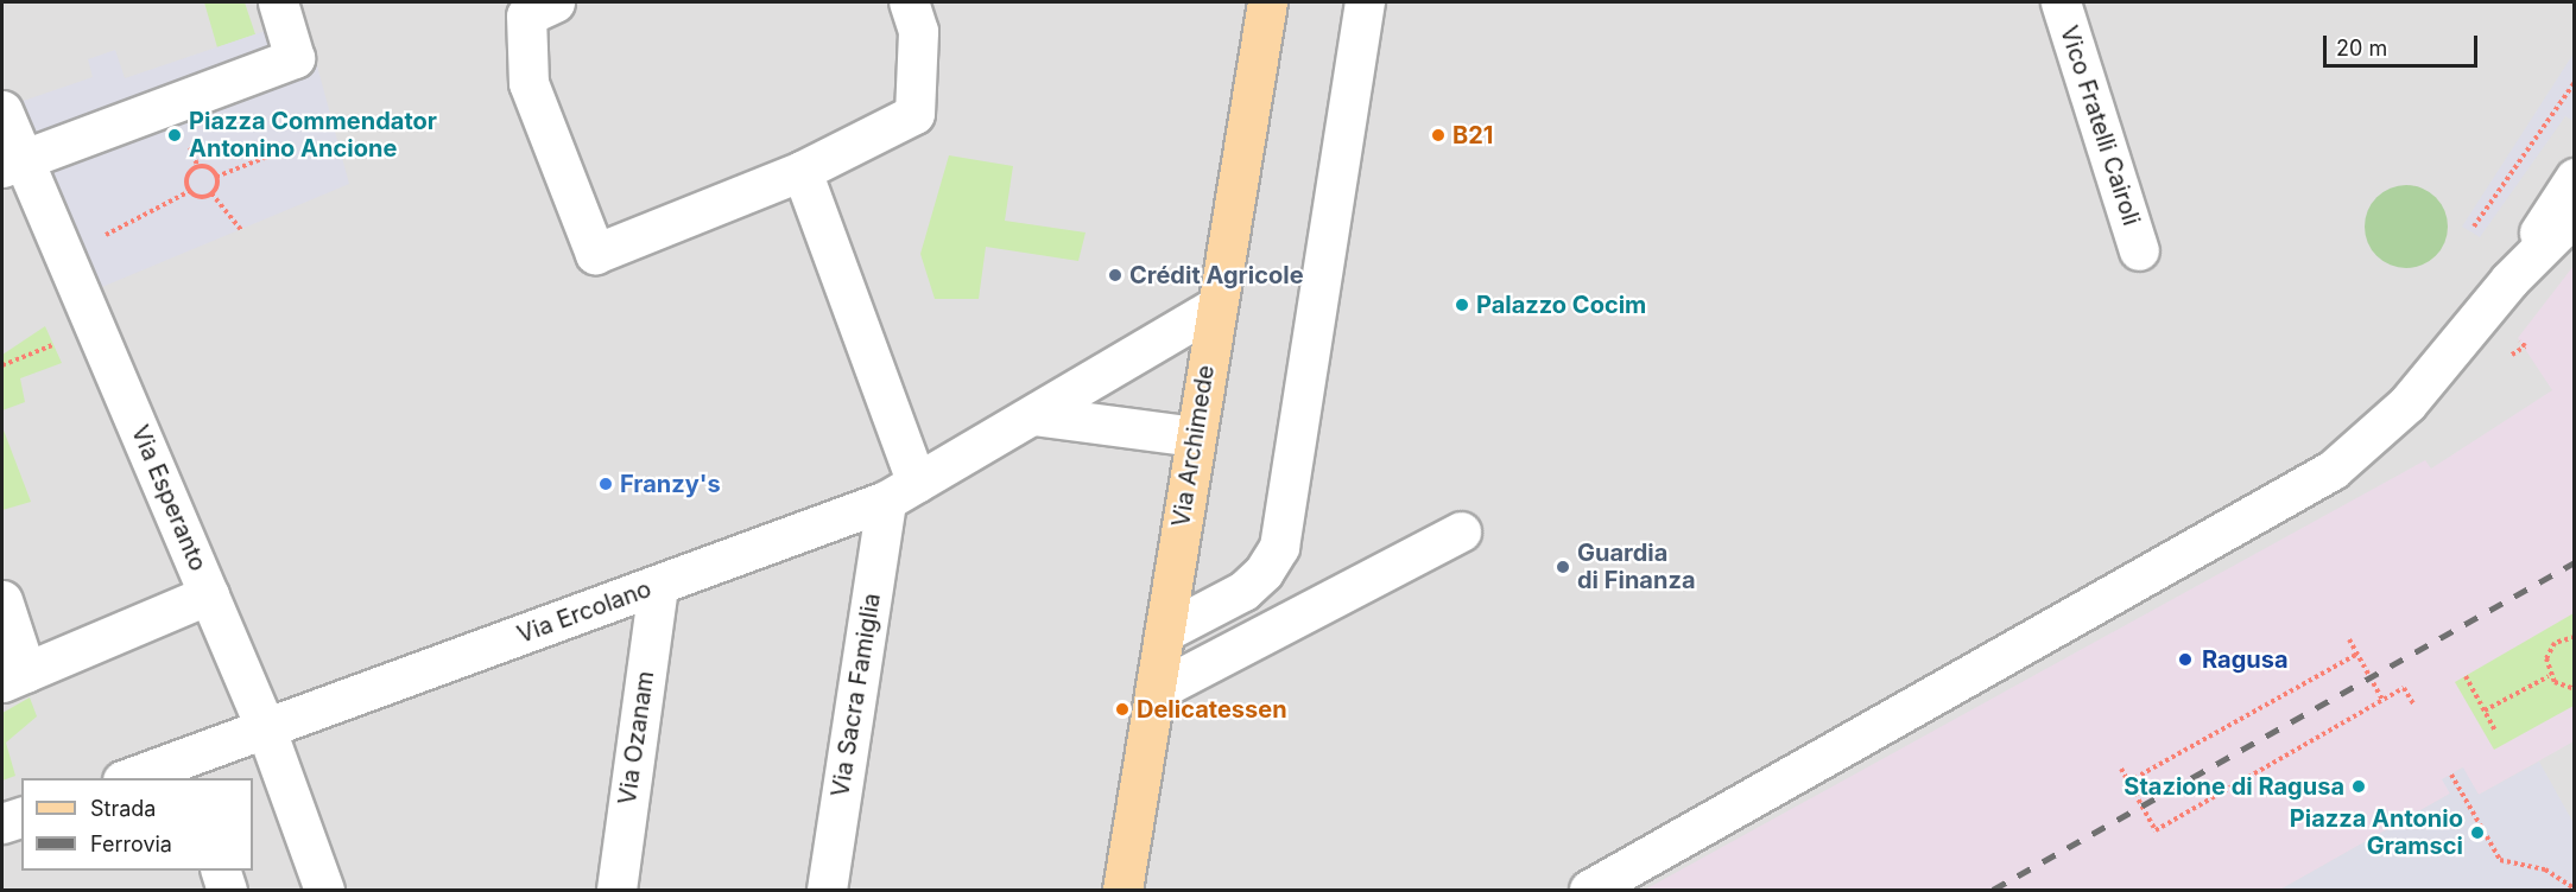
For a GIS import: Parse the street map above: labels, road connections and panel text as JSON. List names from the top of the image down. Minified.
{"streets":{"main road":["Via Archimede"],"street":["Vico Fratelli Cairoli","Via Esperanto","Via Ercolano","Via Sacra Famiglia","Via Ozanam"]},"crossings":[["Via Archimede","Via Ercolano"],["Via Esperanto","Via Ercolano"],["Via Ercolano","Via Sacra Famiglia"],["Via Ercolano","Via Ozanam"]],"places":["Piazza Commendator Antonino Ancione","B21","Crédit Agricole","Palazzo Cocim","Franzy's","Guardia di Finanza","Ragusa","Delicatessen","Stazione di Ragusa","Piazza Antonio Gramsci"],"legend":["Strada","Ferrovia"],"scale_bar":"20 m"}
